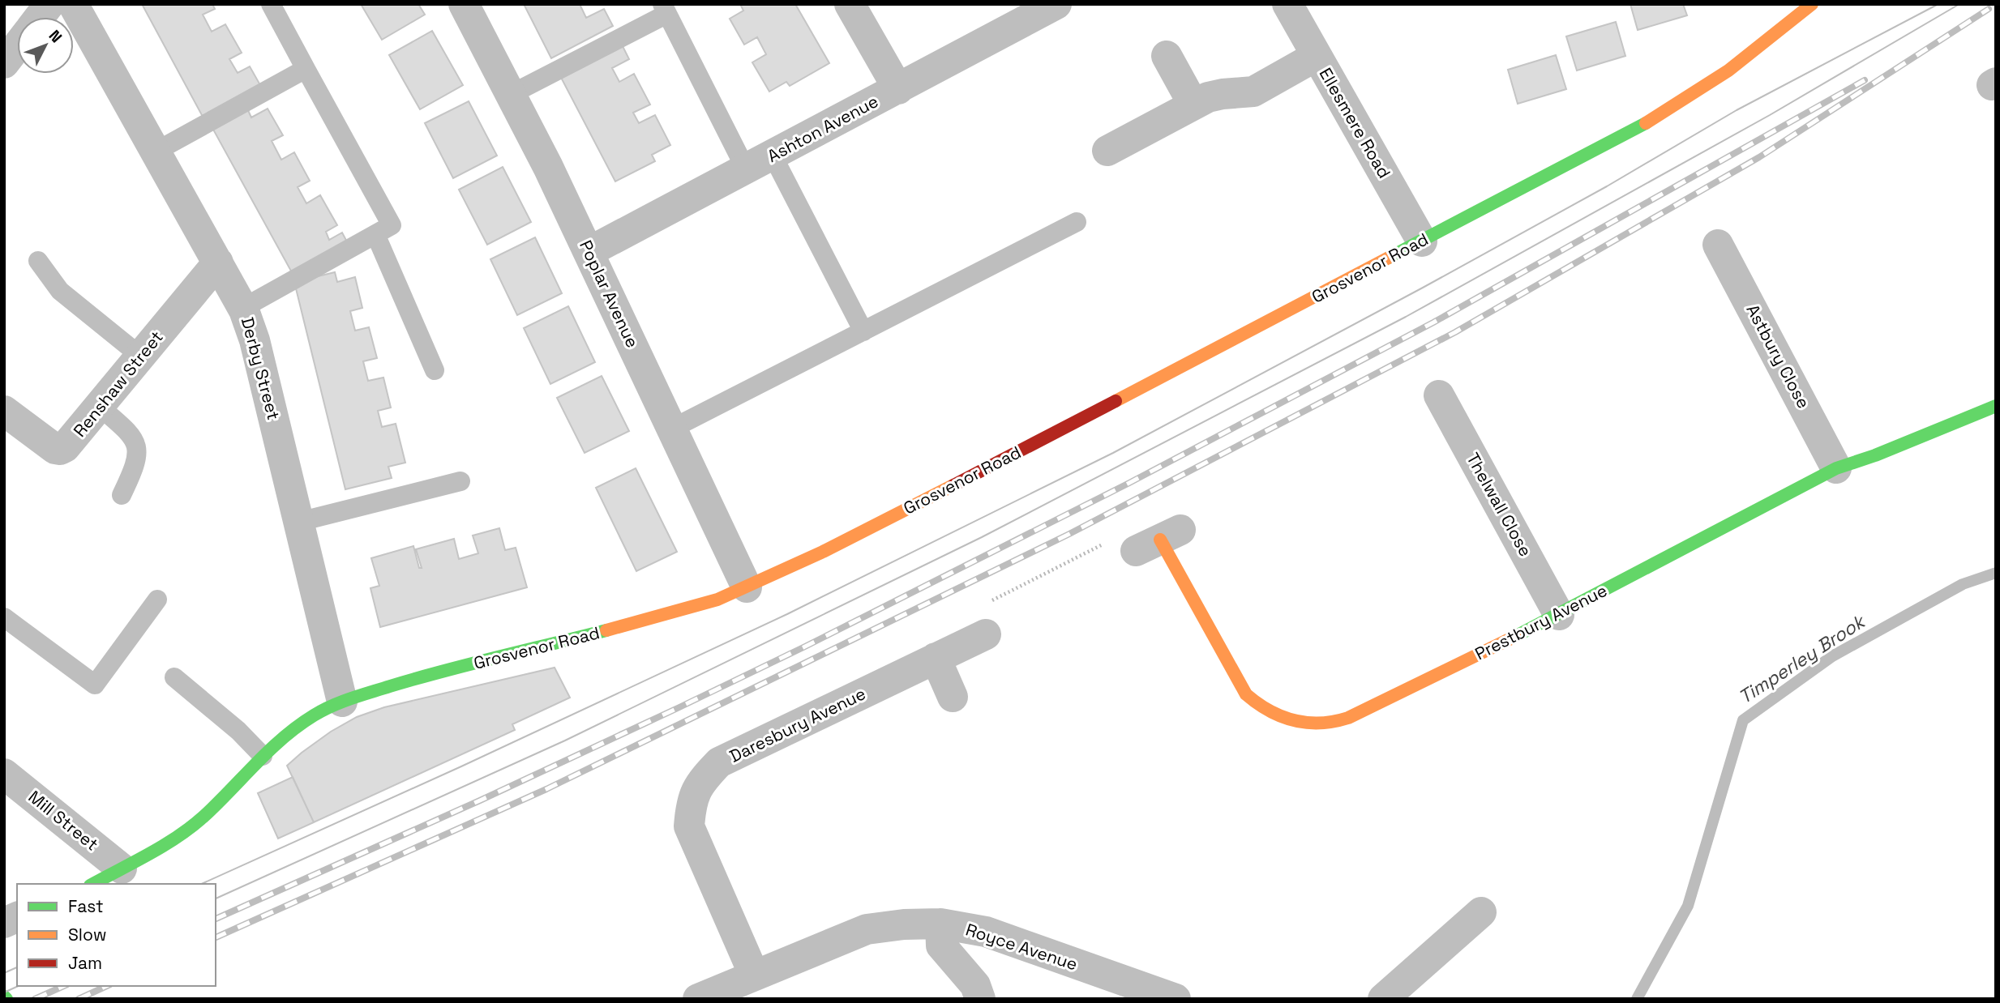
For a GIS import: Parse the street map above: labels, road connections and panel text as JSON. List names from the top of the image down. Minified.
{"streets":{"street":["Ellesmere Road","Ashton Avenue","Grosvenor Road","Poplar Avenue","Astbury Close","Derby Street","Renshaw Street","Thelwall Close","Prestbury Avenue","Daresbury Avenue","Mill Street","Royce Avenue"]},"crossings":[["Ellesmere Road","Grosvenor Road"],["Ashton Avenue","Poplar Avenue"],["Grosvenor Road","Poplar Avenue"],["Grosvenor Road","Derby Street"],["Grosvenor Road","Mill Street"],["Astbury Close","Prestbury Avenue"],["Derby Street","Renshaw Street"],["Thelwall Close","Prestbury Avenue"],["Daresbury Avenue","Royce Avenue"]],"water":["Timperley Brook"],"legend":["Fast","Slow","Jam"],"north":"top right"}
